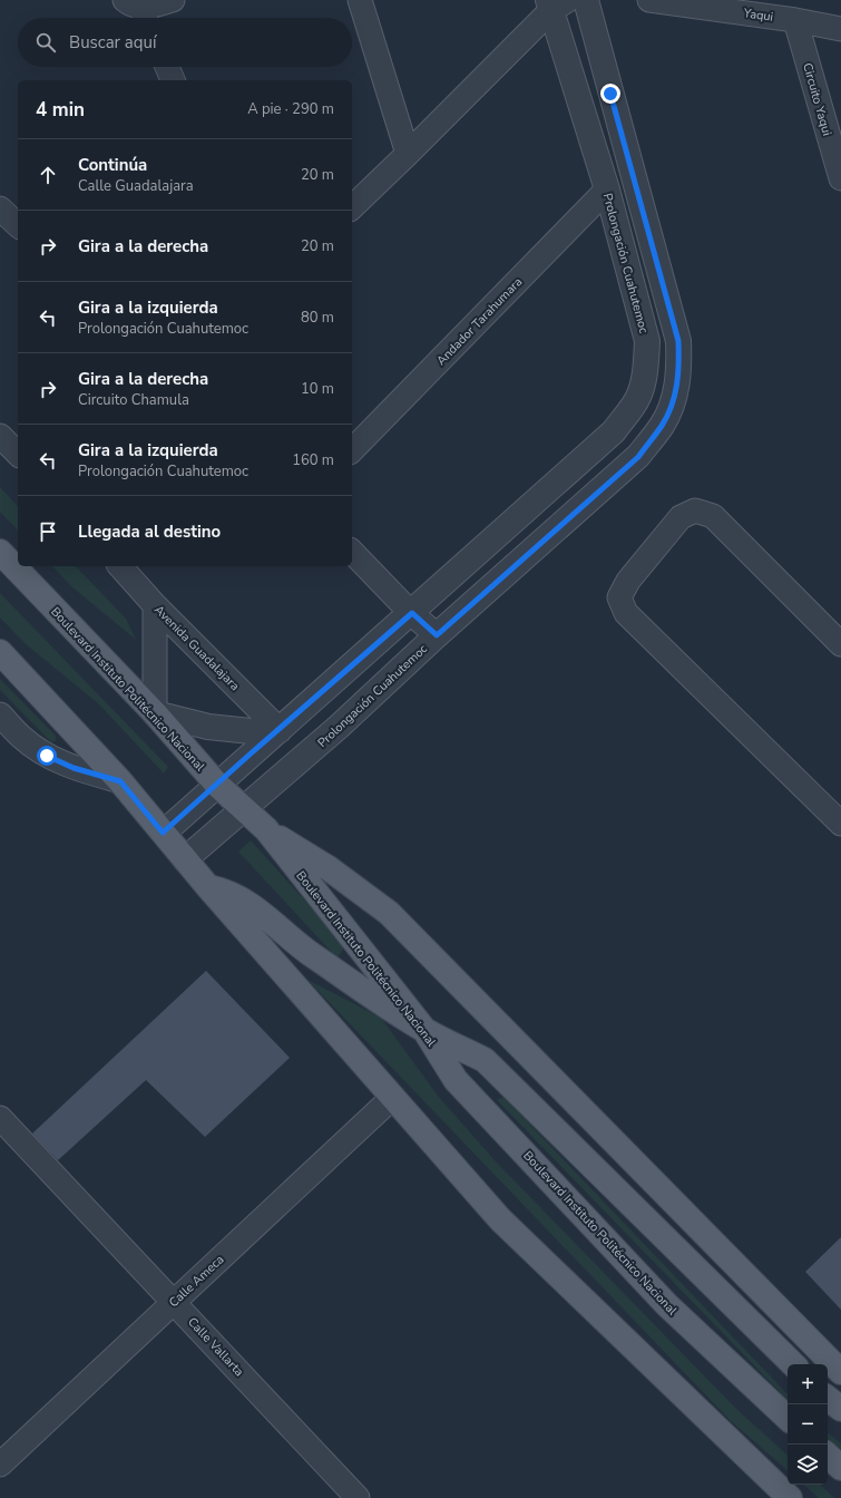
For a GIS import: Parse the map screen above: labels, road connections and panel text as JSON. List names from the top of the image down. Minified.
{"streets":{"main road":["Boulevard Instituto Politécnico Nacional"],"street":["Yaqui","Circuito Yaqui","Prolongación Cuahutemoc","Andador Tarahumara","Avenida Guadalajara","Calle Ameca","Calle Vallarta"]},"crossings":[["Yaqui","Circuito Yaqui"],["Prolongación Cuahutemoc","Andador Tarahumara"],["Prolongación Cuahutemoc","Avenida Guadalajara"],["Prolongación Cuahutemoc","Boulevard Instituto Politécnico Nacional"],["Calle Ameca","Calle Vallarta"]],"page":{"search":"Buscar aquí","heading":["4 min","A pie · 290 m"],"list":[["Continúa","Calle Guadalajara","20 m"],["Gira a la derecha","20 m"],["Gira a la izquierda","Prolongación Cuahutemoc","80 m"],["Gira a la derecha","Circuito Chamula","10 m"],["Gira a la izquierda","Prolongación Cuahutemoc","160 m"],"Llegada al destino"],"map_buttons":["+","−"]}}
